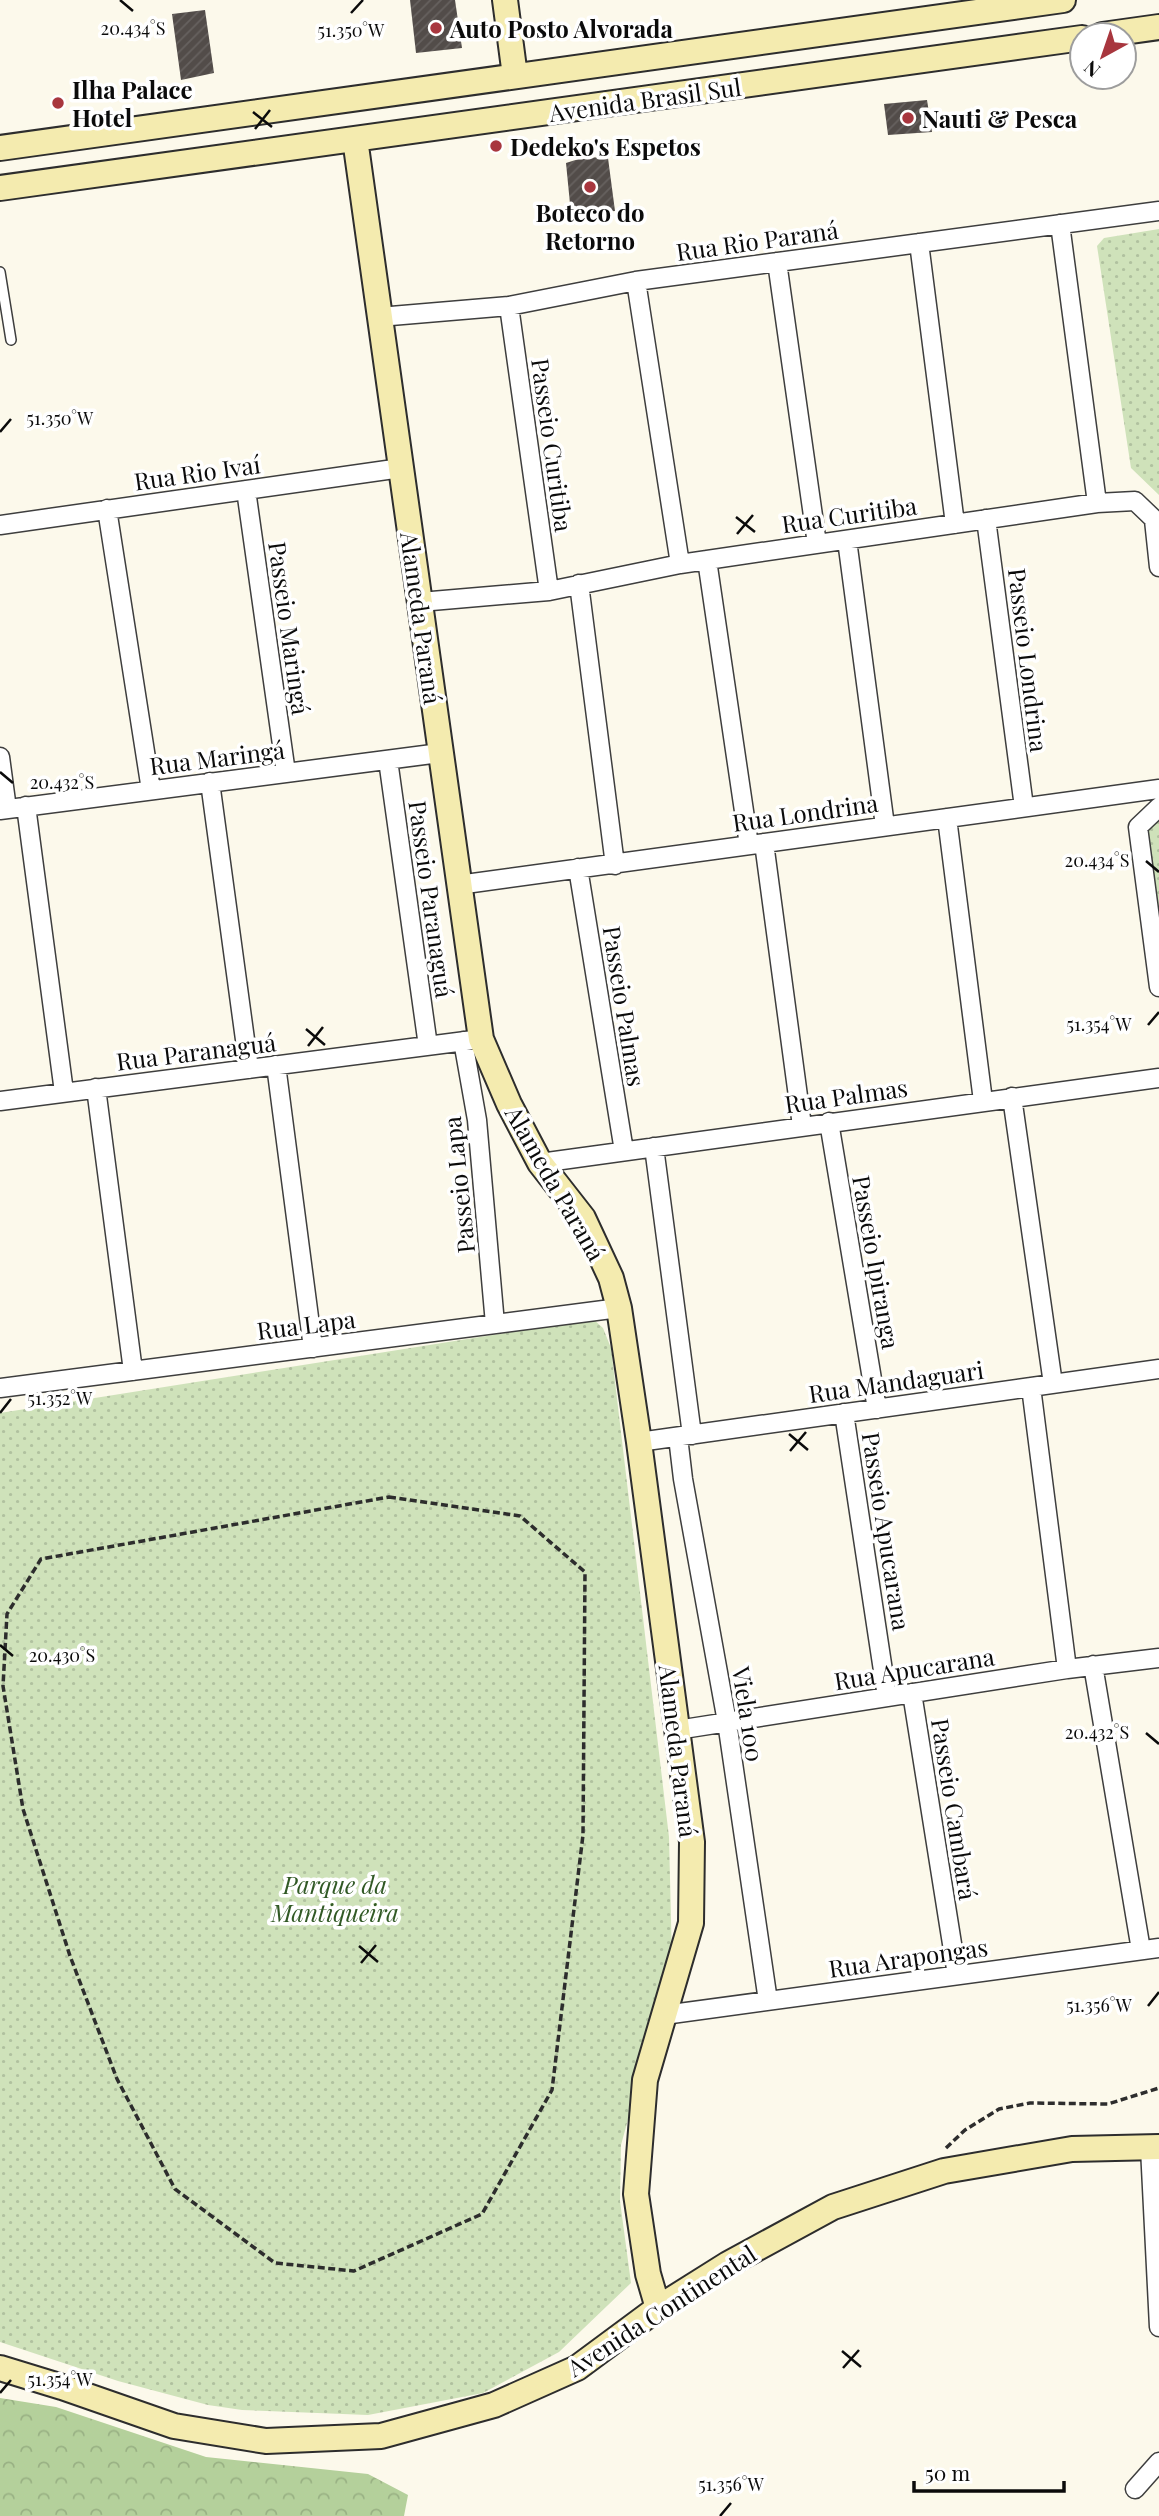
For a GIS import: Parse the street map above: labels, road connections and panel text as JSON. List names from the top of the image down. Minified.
{"streets":{"street":["Avenida Brasil Sul","Rua Rio Paraná","Passeio Curitiba","Rua Rio Ivaí","Rua Curitiba","Alameda Paraná","Passeio Maringá","Passeio Londrina","Rua Maringá","Rua Londrina","Passeio Paranaguá","Passeio Palmas","Rua Paranaguá","Rua Palmas","Passeio Lapa","Passeio Ipiranga","Rua Lapa","Rua Mandaguari","Passeio Apucarana","Rua Apucarana","Viela 100","Passeio Cambará","Rua Arapongas","Avenida Continental"]},"crossings":[["Avenida Brasil Sul","Alameda Paraná"],["Rua Rio Paraná","Passeio Curitiba"],["Rua Rio Paraná","Alameda Paraná"],["Passeio Curitiba","Rua Curitiba"],["Rua Rio Ivaí","Alameda Paraná"],["Rua Rio Ivaí","Passeio Maringá"],["Rua Curitiba","Alameda Paraná"],["Rua Curitiba","Passeio Londrina"],["Alameda Paraná","Rua Maringá"],["Alameda Paraná","Rua Londrina"],["Alameda Paraná","Rua Paranaguá"],["Alameda Paraná","Rua Palmas"],["Alameda Paraná","Passeio Lapa"],["Alameda Paraná","Rua Lapa"],["Alameda Paraná","Rua Mandaguari"],["Alameda Paraná","Rua Apucarana"],["Alameda Paraná","Rua Arapongas"],["Alameda Paraná","Avenida Continental"],["Passeio Maringá","Rua Maringá"],["Passeio Londrina","Rua Londrina"],["Rua Maringá","Passeio Paranaguá"],["Rua Londrina","Passeio Palmas"],["Passeio Paranaguá","Rua Paranaguá"],["Passeio Palmas","Rua Palmas"],["Rua Paranaguá","Passeio Lapa"],["Rua Palmas","Passeio Ipiranga"],["Passeio Lapa","Rua Lapa"],["Passeio Ipiranga","Rua Mandaguari"],["Rua Mandaguari","Passeio Apucarana"],["Rua Mandaguari","Viela 100"],["Passeio Apucarana","Rua Apucarana"],["Rua Apucarana","Viela 100"],["Rua Apucarana","Passeio Cambará"],["Viela 100","Rua Arapongas"],["Passeio Cambará","Rua Arapongas"]],"parks":["Parque da Mantiqueira"],"places":["Auto Posto Alvorada","Ilha Palace Hotel","Nauti & Pesca","Dedeko's Espetos","Boteco do Retorno"],"scale_bar":"50 m","north":"bottom left","coordinates":["20.434°S","51.350°W","20.432°S","51.354°W","51.352°W","20.430°S","51.356°W"]}
